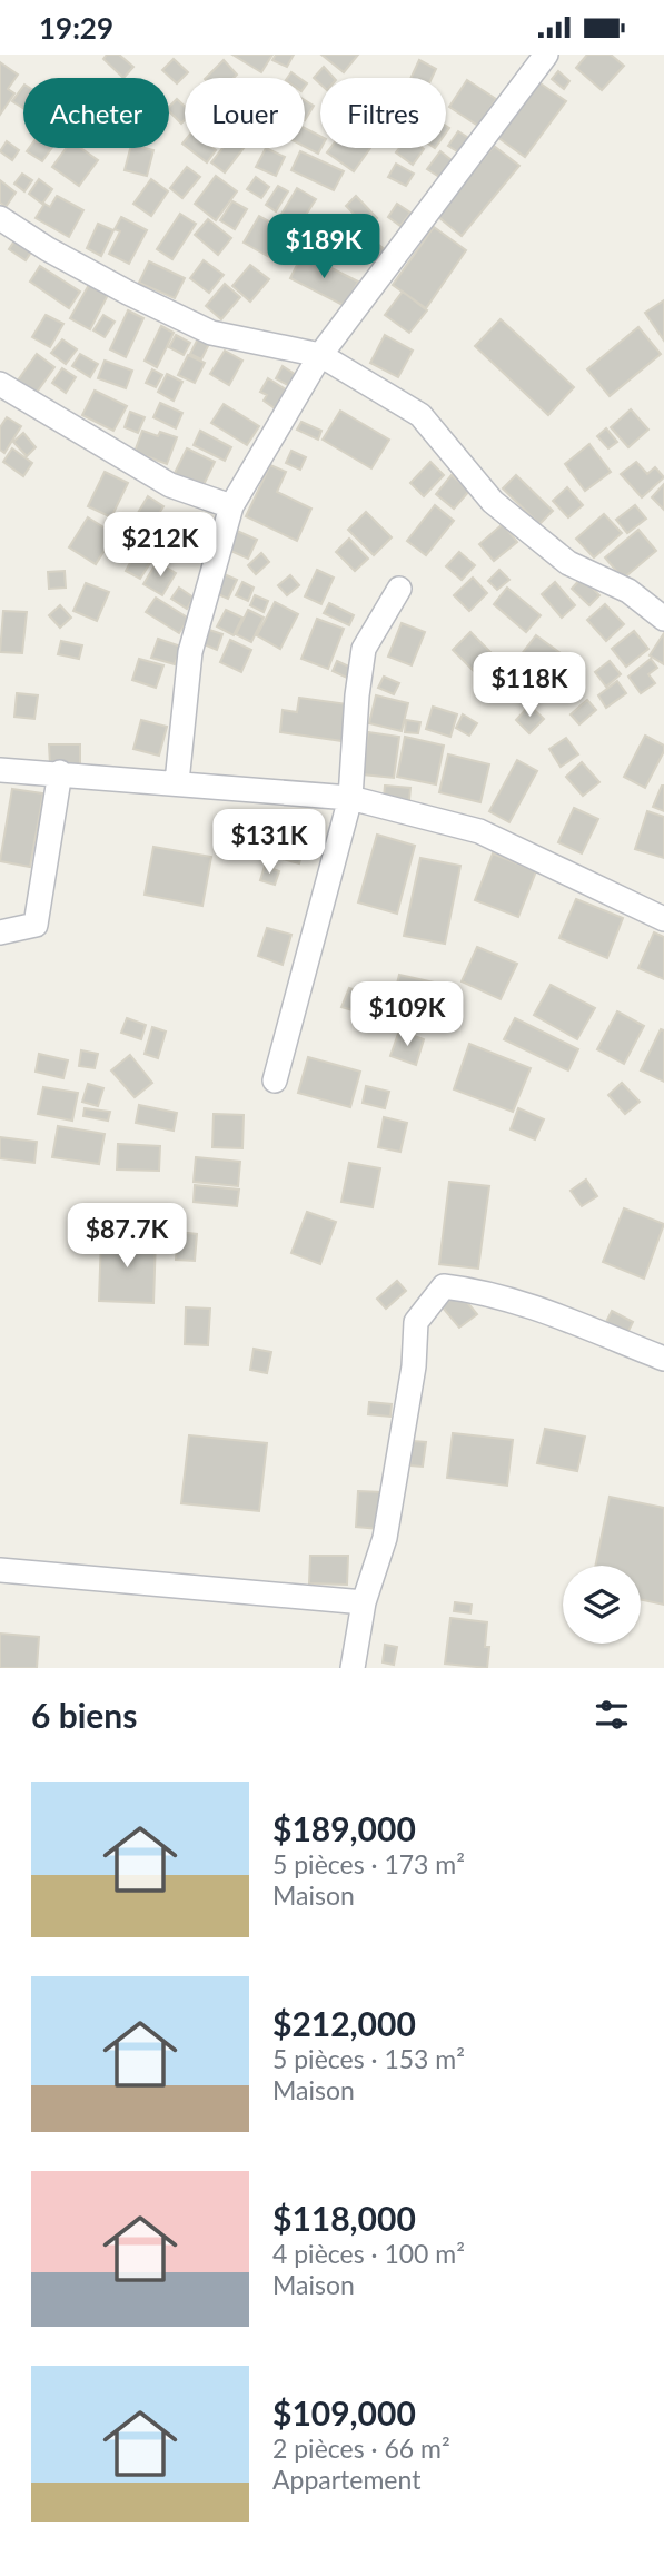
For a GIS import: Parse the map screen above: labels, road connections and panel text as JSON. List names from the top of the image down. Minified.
{"page":{"status":"19:29","chip":["Acheter","Louer","Filtres"],"price":["$189K","$212K","$118K","$131K","$109K","$87.7K"],"heading":"6 biens","list":[{"name":"$189,000","note":"5 pièces · 173 m² · Maison"},{"name":"$212,000","note":"5 pièces · 153 m² · Maison"},{"name":"$118,000","note":"4 pièces · 100 m² · Maison"},{"name":"$109,000","note":"2 pièces · 66 m² · Appartement"}]}}
